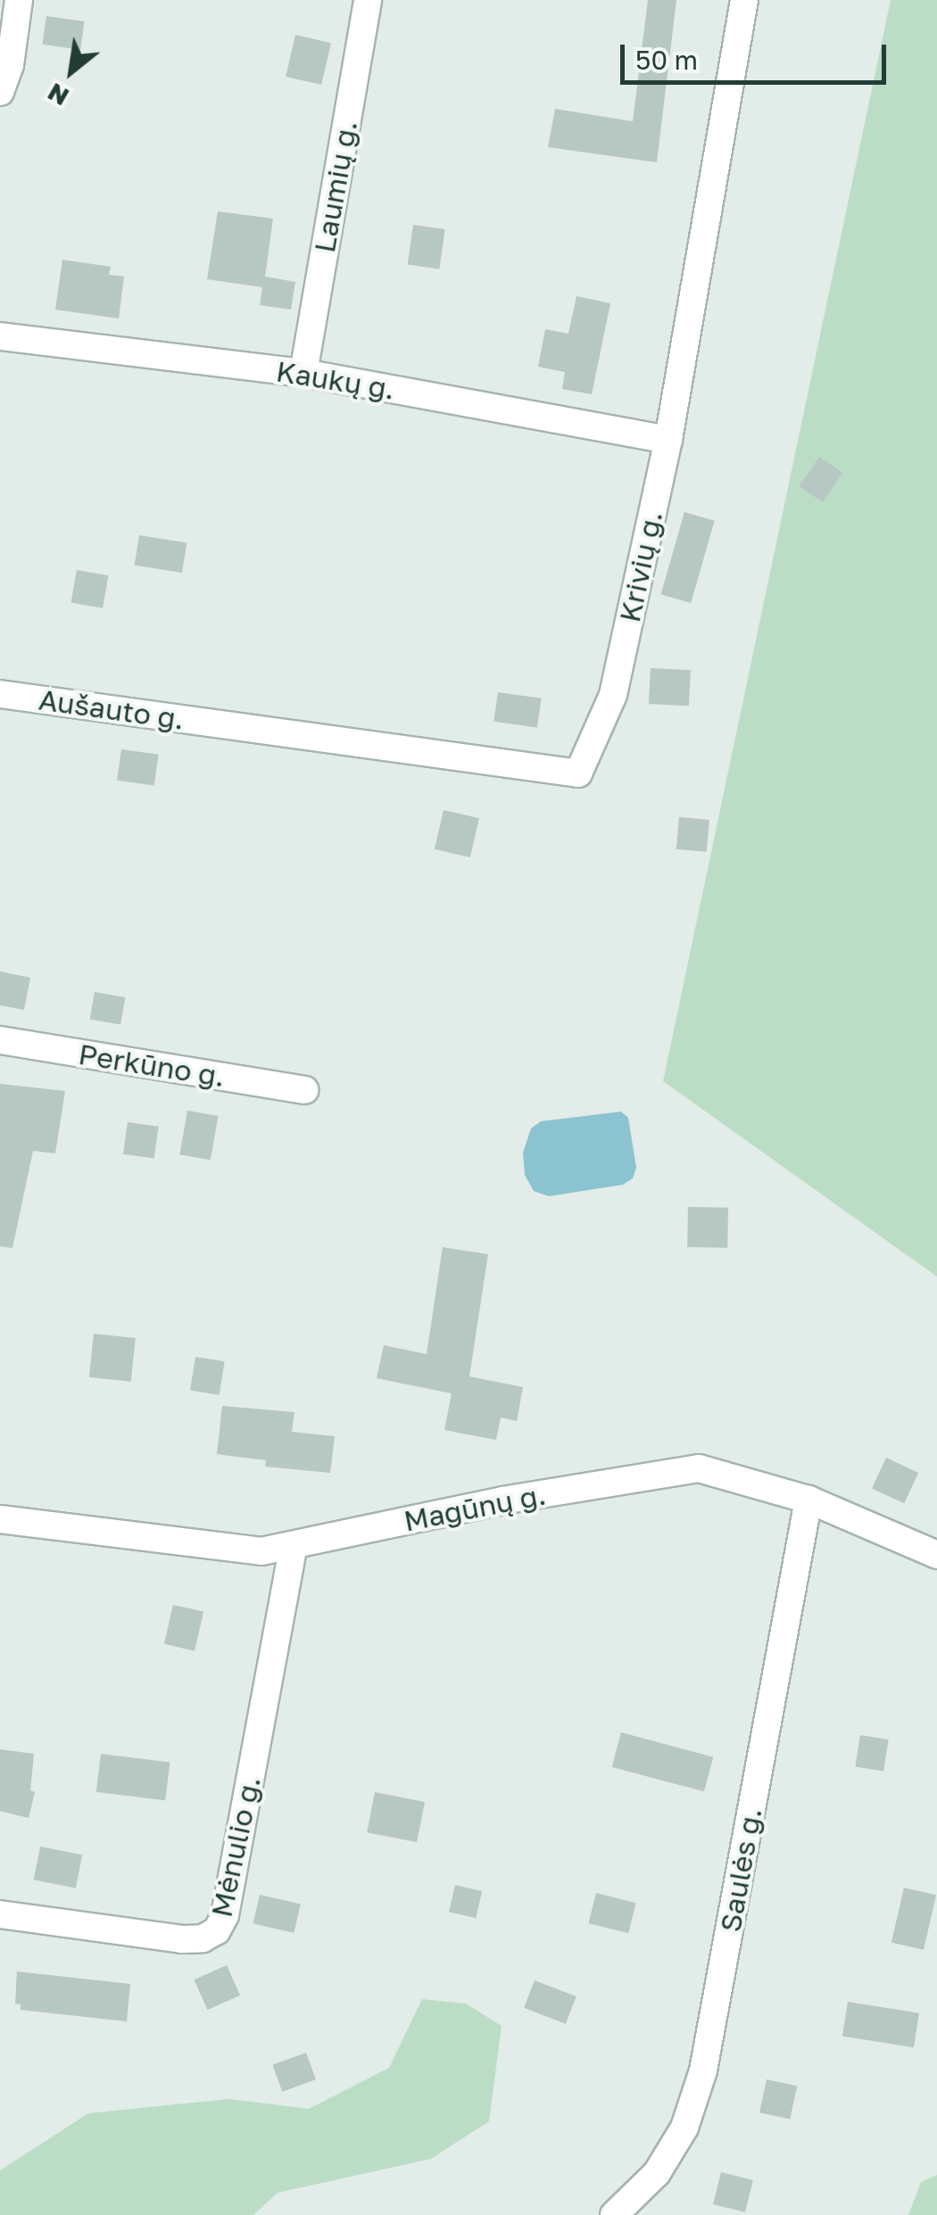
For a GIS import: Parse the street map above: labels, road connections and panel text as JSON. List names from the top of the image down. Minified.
{"streets":{"street":["Laumių g.","Kaukų g.","Krivių g.","Aušauto g.","Perkūno g.","Magūnų g.","Mėnulio g.","Saulės g."]},"crossings":[["Laumių g.","Kaukų g."],["Kaukų g.","Krivių g."],["Krivių g.","Aušauto g."],["Magūnų g.","Mėnulio g."],["Magūnų g.","Saulės g."]],"scale_bar":"50 m","north":"bottom left"}
